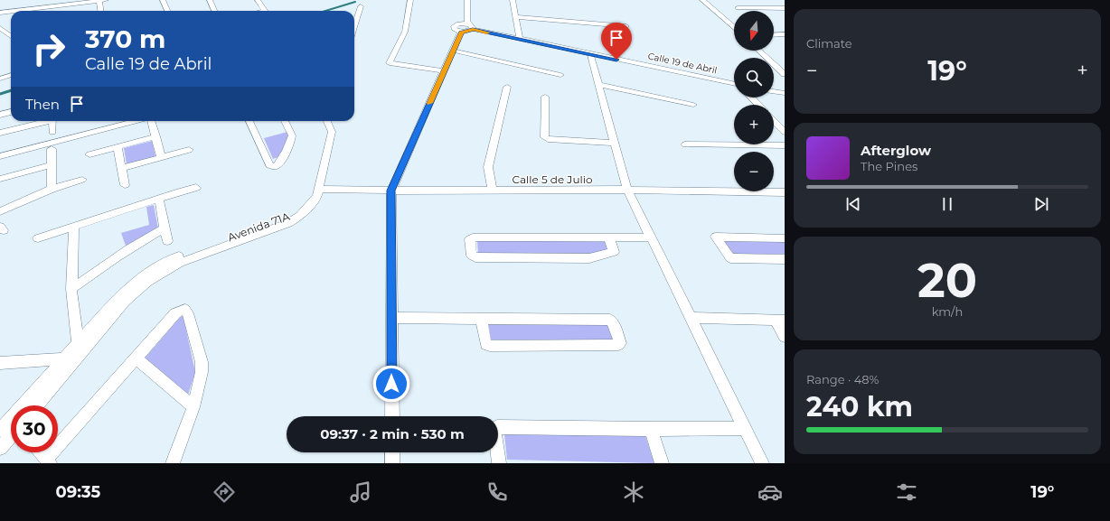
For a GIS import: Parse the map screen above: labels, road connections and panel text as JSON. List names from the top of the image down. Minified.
{"streets":{"street":["Calle 19 de Abril","Calle 5 de Julio","Avenida 71A"]},"crossings":[["Calle 5 de Julio","Avenida 71A"]],"north":"bottom","page":{"tile":["Climate",["20","km/h"],["Range · 48%","240 km"]],"map_buttons":["+","−"],"turn":["370 m","Calle 19 de Abril"],"heat":["−","19°","+"],"then":"Then","song":["Afterglow","The Pines"],"limit":"30","trip":"09:37 · 2 min · 530 m","tabs":["09:35","19°"]}}
